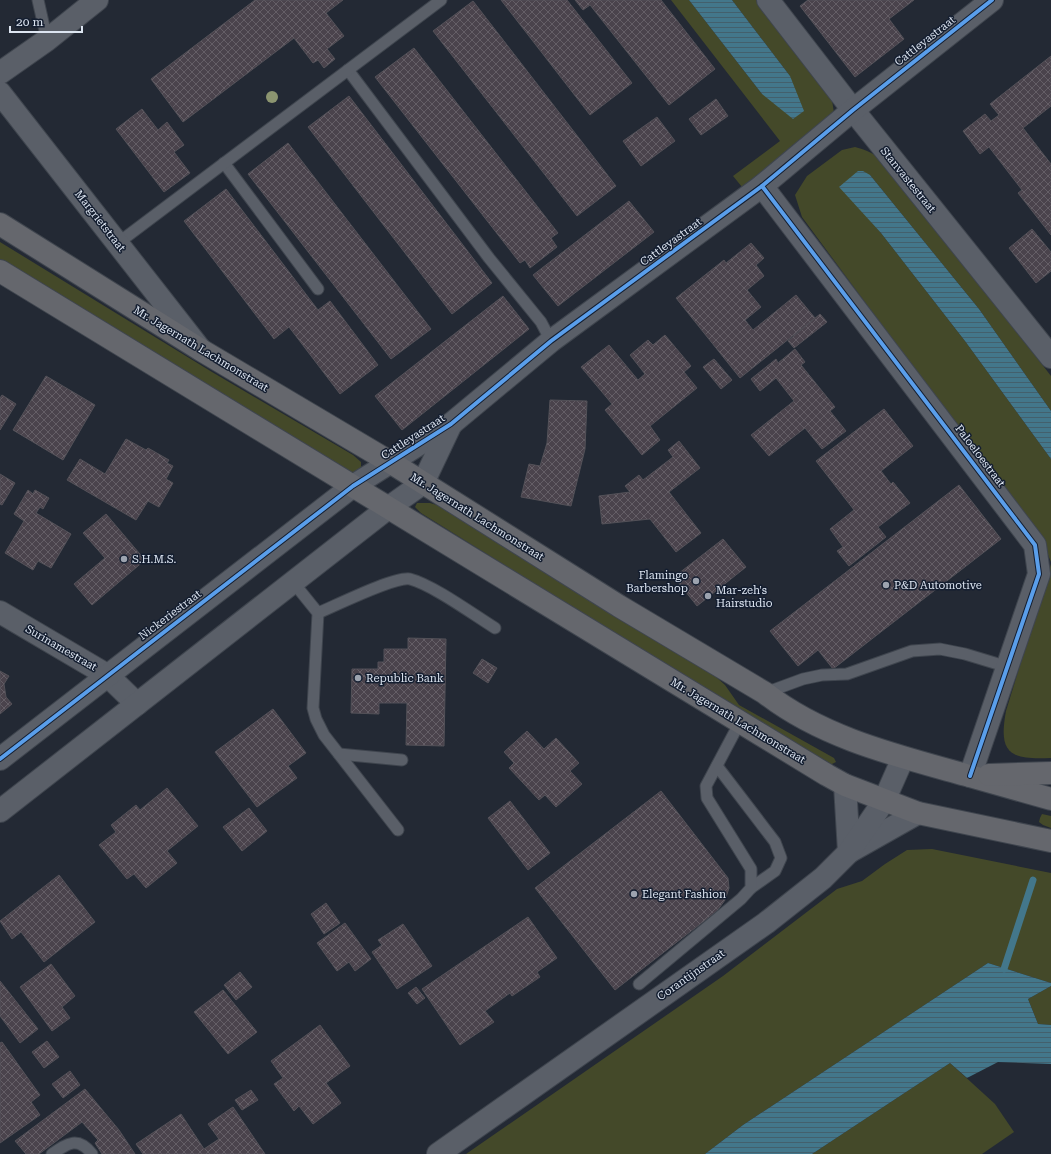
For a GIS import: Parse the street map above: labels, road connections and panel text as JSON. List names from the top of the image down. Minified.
{"streets":{"main road":["Mr. Jagernath Lachmonstraat"],"street":["Cattleyastraat","Stanvastestraat","Margrietstraat","Paloeloestraat","Nickeriestraat","Surinamestraat","Corantijnstraat"]},"crossings":[["Cattleyastraat","Stanvastestraat"],["Cattleyastraat","Mr. Jagernath Lachmonstraat"],["Cattleyastraat","Paloeloestraat"],["Cattleyastraat","Nickeriestraat"],["Margrietstraat","Mr. Jagernath Lachmonstraat"],["Mr. Jagernath Lachmonstraat","Paloeloestraat"],["Mr. Jagernath Lachmonstraat","Nickeriestraat"],["Mr. Jagernath Lachmonstraat","Corantijnstraat"],["Nickeriestraat","Surinamestraat"]],"places":["S.H.M.S.","Flamingo Barbershop","P&D Automotive","Mar-zeh's Hairstudio","Republic Bank","Elegant Fashion"],"scale_bar":"20 m"}
